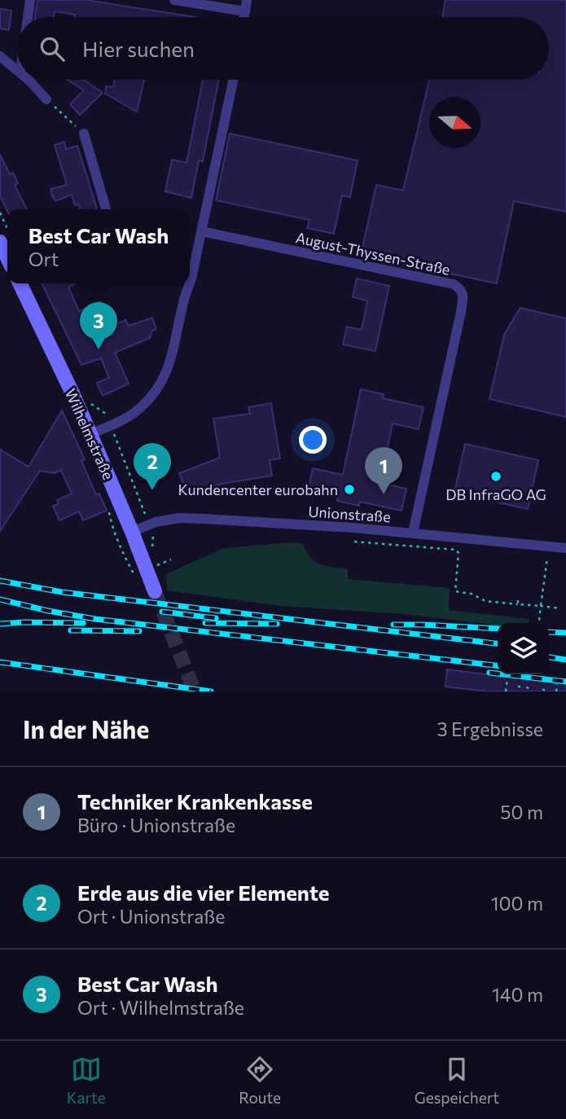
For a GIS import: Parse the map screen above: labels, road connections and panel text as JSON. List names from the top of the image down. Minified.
{"streets":{"main road":["Wilhelmstraße"],"street":["August-Thyssen-Straße","Unionstraße"]},"crossings":[["August-Thyssen-Straße","Unionstraße"],["Wilhelmstraße","Unionstraße"]],"places":["DB InfraGO AG","Kundencenter eurobahn"],"north":"right","page":{"search":"Hier suchen","popup":["Best Car Wash","Ort"],"pins":["3","2","1"],"heading":["In der Nähe","3 Ergebnisse"],"list":[{"mark":"1","name":"Techniker Krankenkasse","note":"Büro · Unionstraße","value":"50 m"},{"mark":"2","name":"Erde aus die vier Elemente","note":"Ort · Unionstraße","value":"100 m"},{"mark":"3","name":"Best Car Wash","note":"Ort · Wilhelmstraße","value":"140 m"}],"nav":["Karte","Route","Gespeichert"]}}
